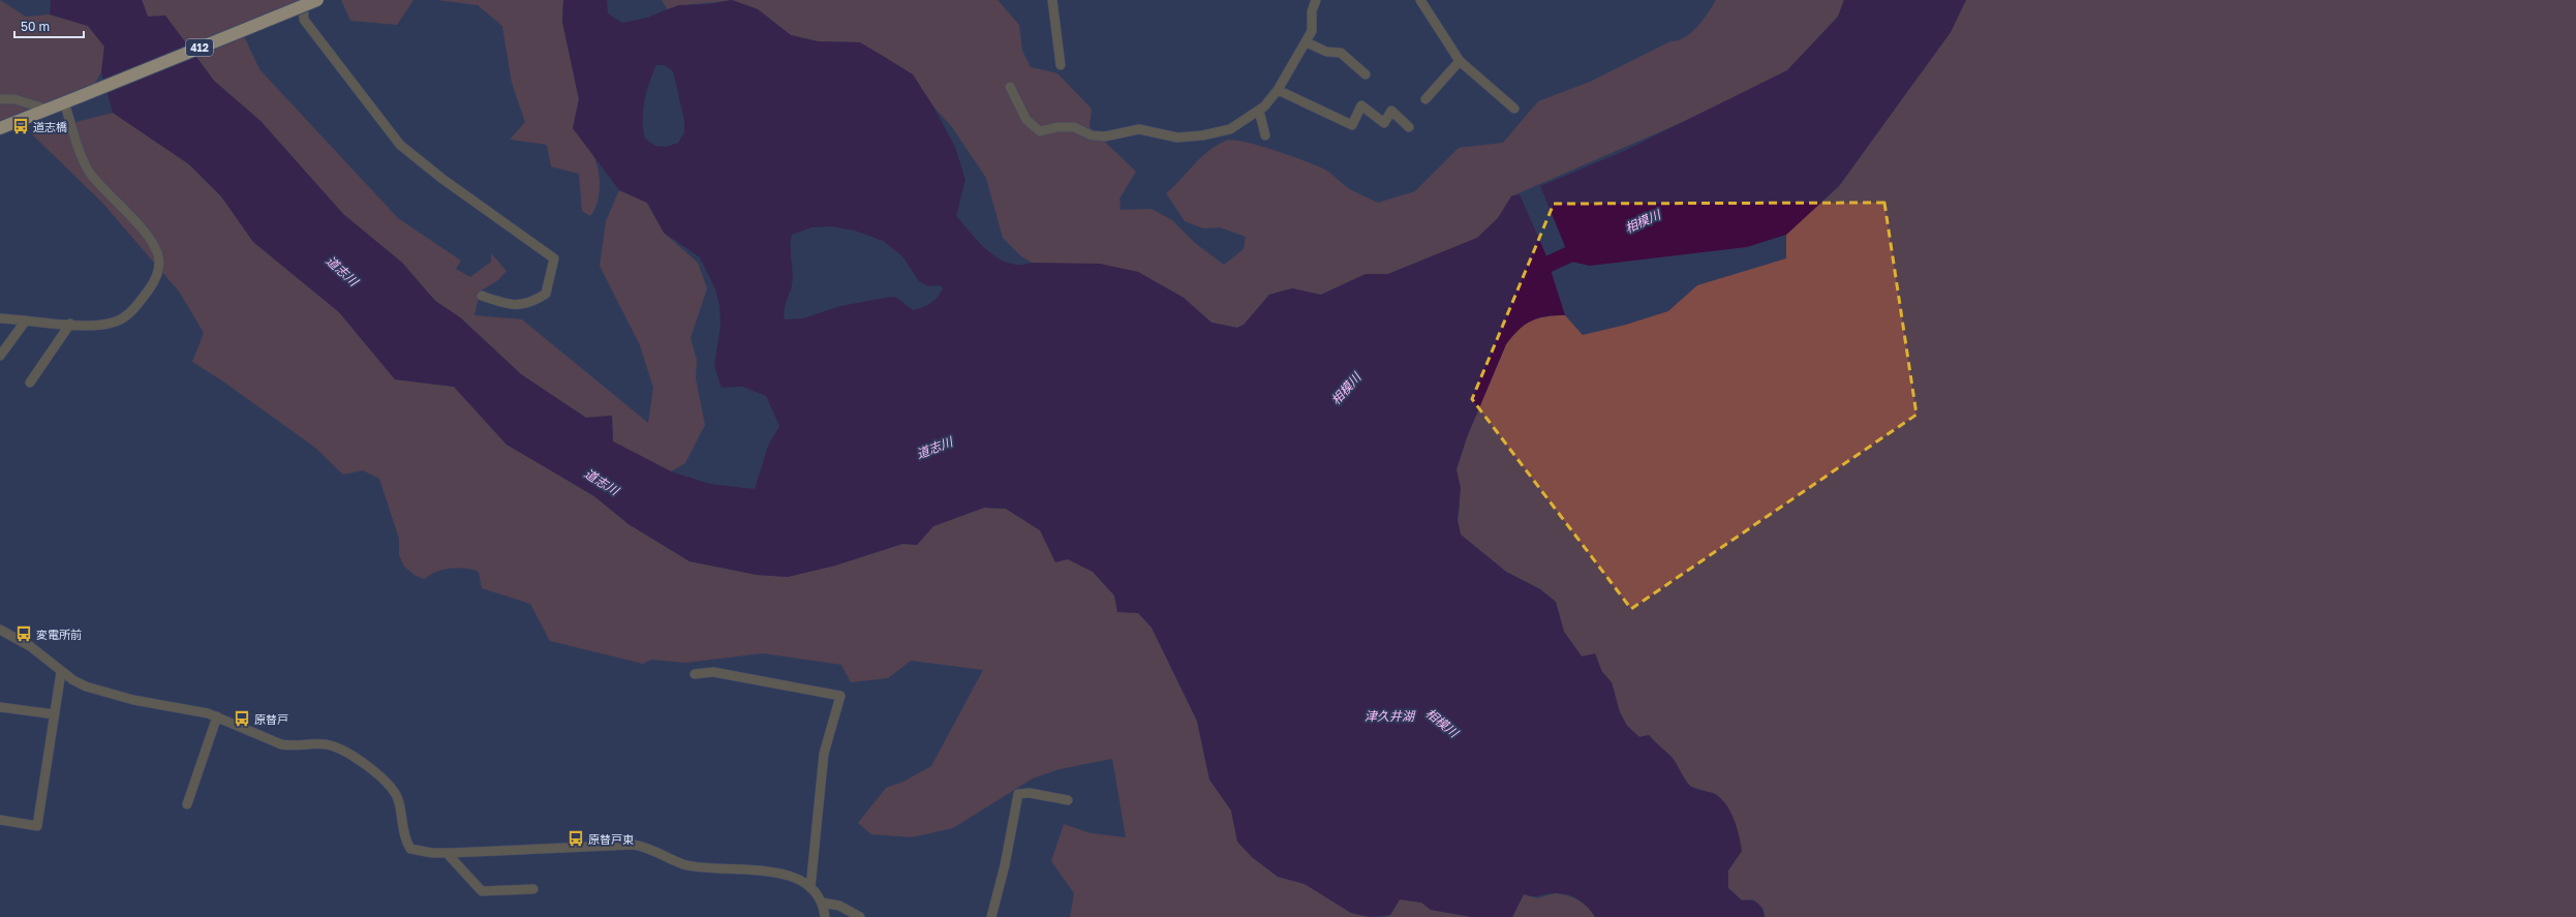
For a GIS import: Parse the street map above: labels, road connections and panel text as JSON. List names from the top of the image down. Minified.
{"streets":{"highway":["412"]},"water":["相模川","道志川","津久井湖"],"places":{"bus stop":["道志橋","変電所前","原替戸","原替戸東"]},"scale_bar":"50 m"}
